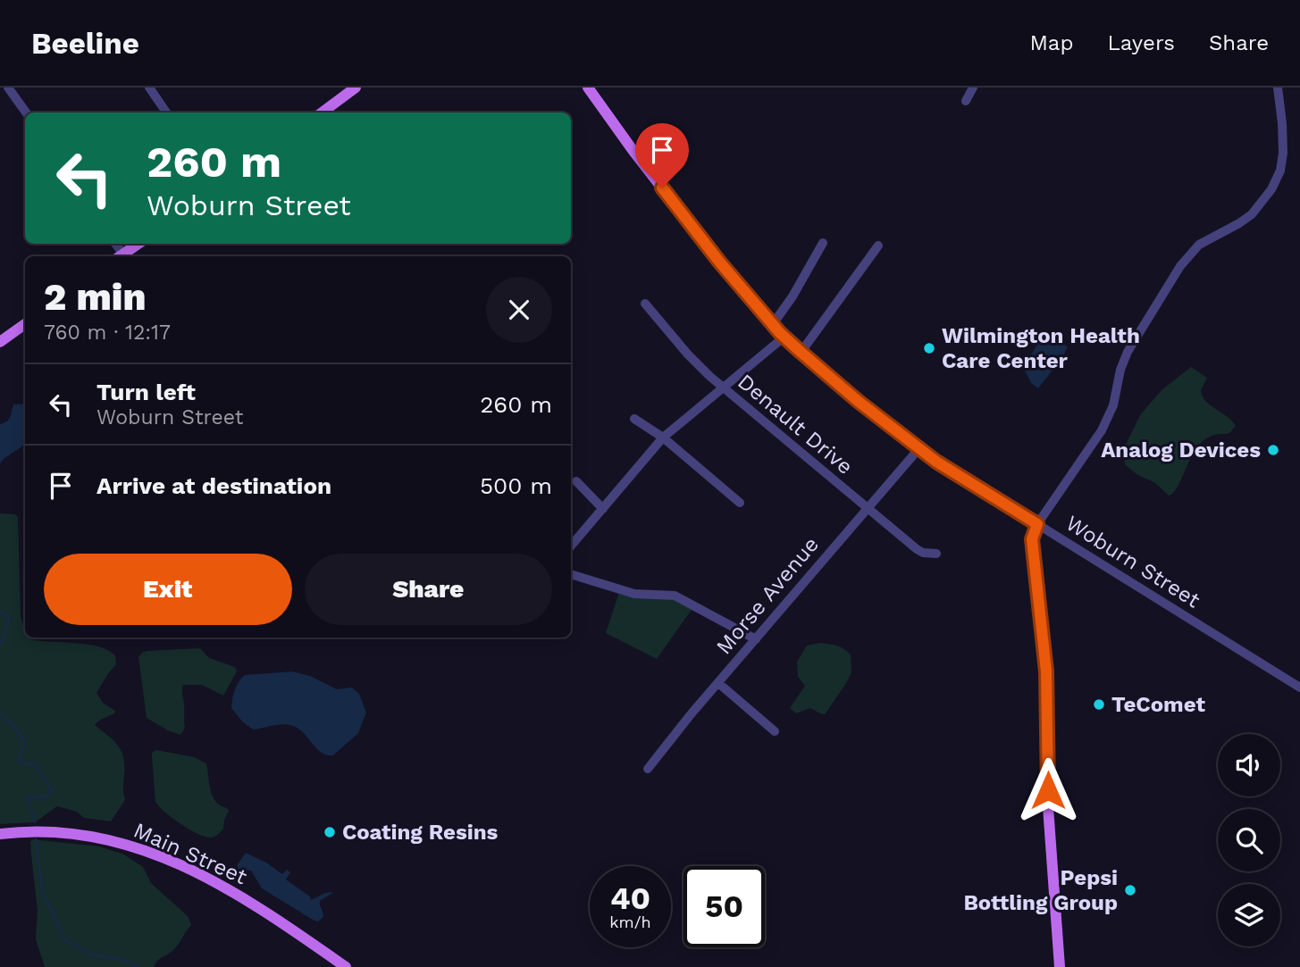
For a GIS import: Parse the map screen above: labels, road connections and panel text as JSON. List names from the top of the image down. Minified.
{"streets":{"main road":["Woburn Street","Main Street"],"street":["Denault Drive","Morse Avenue"]},"crossings":[["Denault Drive","Morse Avenue"],["Woburn Street","Morse Avenue"]],"places":["Wilmington Health Care Center","Analog Devices","TeComet","Coating Resins","Pepsi Bottling Group"],"page":{"header":"Beeline","nav":["Map","Layers","Share"],"turn":["260 m","Woburn Street"],"heading":["2 min","760 m · 12:17"],"list":[{"name":"Turn left","note":"Woburn Street","value":"260 m"},{"name":"Arrive at destination","value":"500 m"}],"buttons":["Exit","Share"],"speed":"40 km/h","limit":"50"}}
